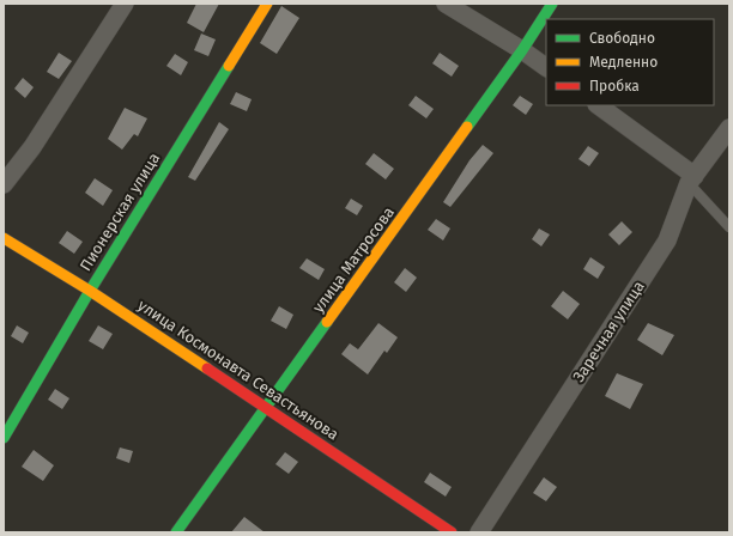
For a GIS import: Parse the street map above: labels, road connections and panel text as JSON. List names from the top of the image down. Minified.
{"streets":{"street":["Пионерская улица","улица Матросова","Заречная улица","улица Космонавта Севастьянова"]},"crossings":[["Пионерская улица","улица Космонавта Севастьянова"],["улица Матросова","улица Космонавта Севастьянова"]],"legend":["Свободно","Медленно","Пробка"]}
